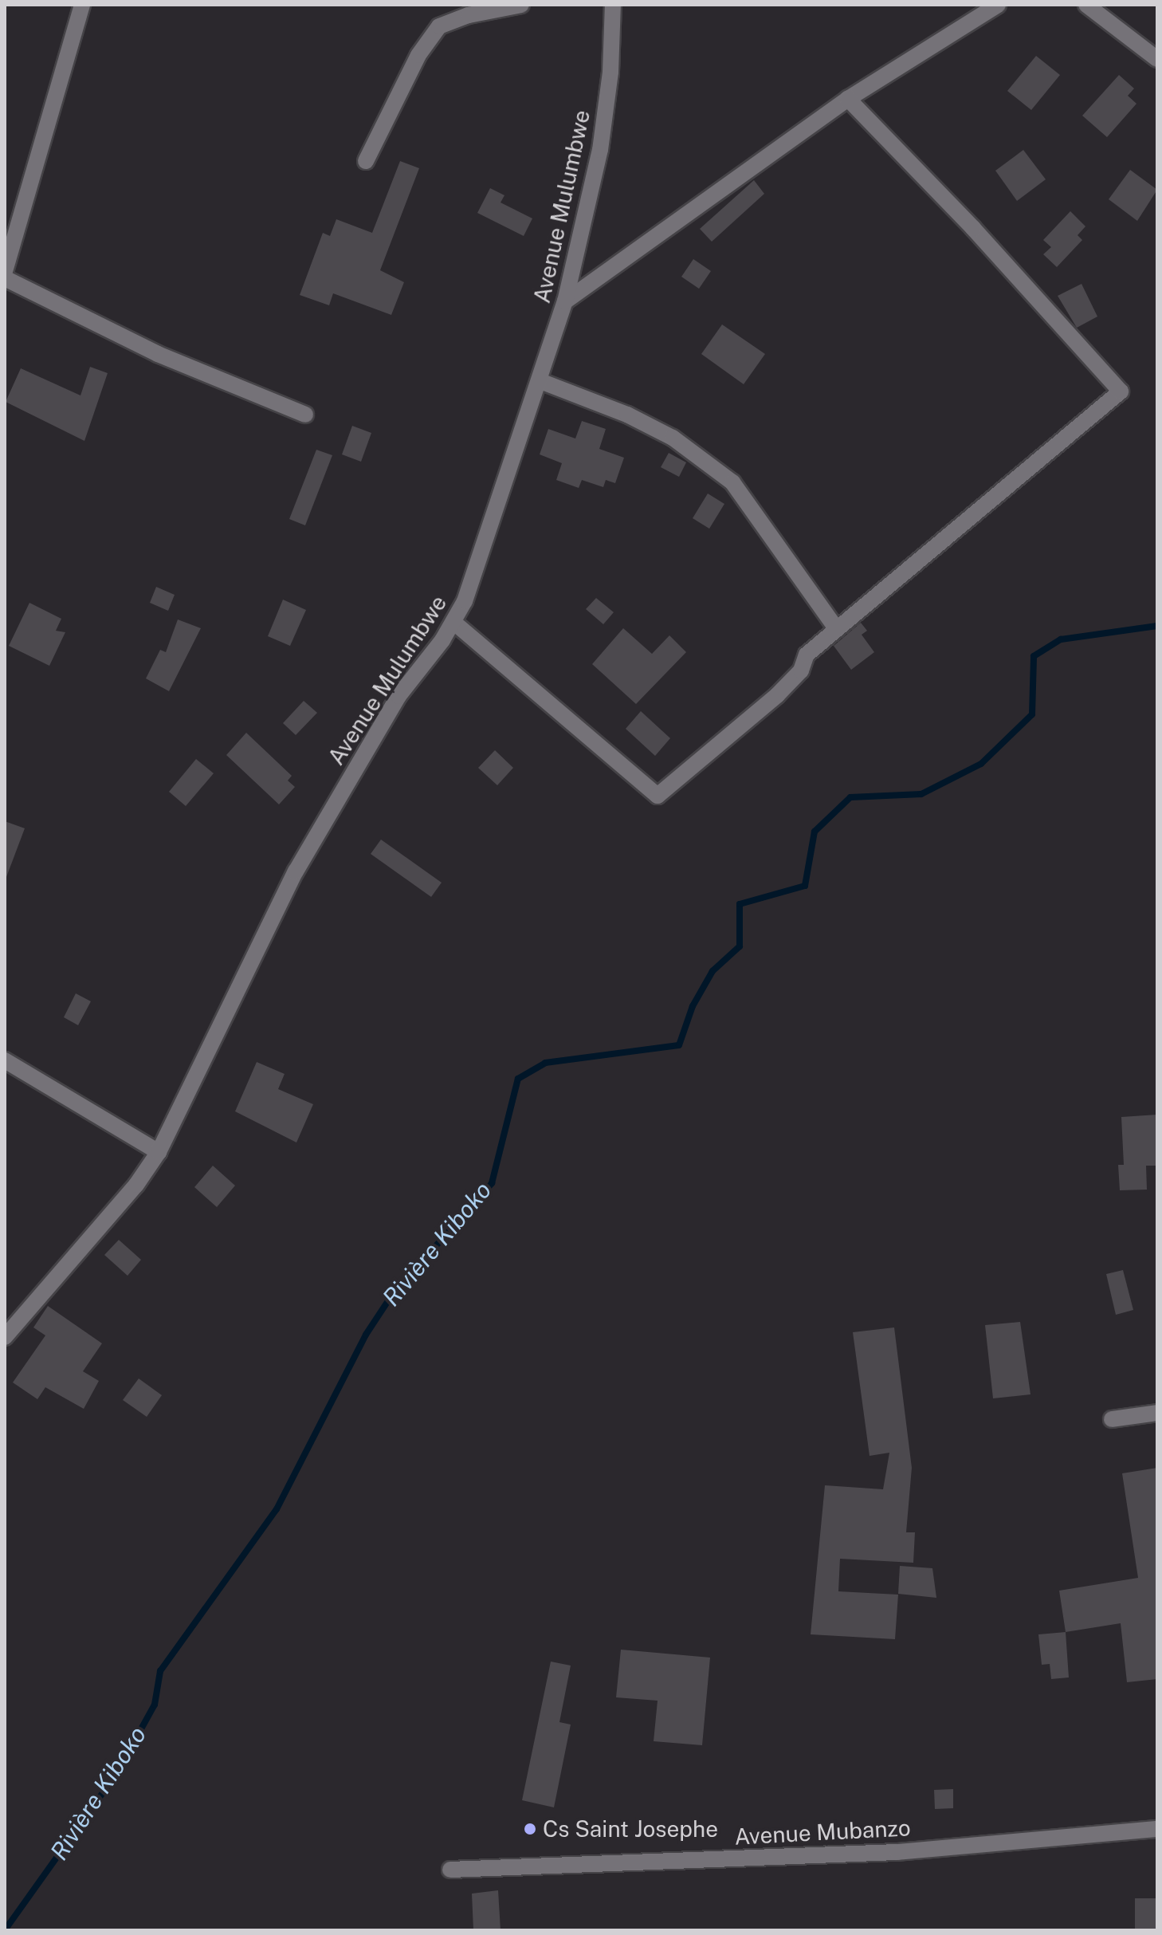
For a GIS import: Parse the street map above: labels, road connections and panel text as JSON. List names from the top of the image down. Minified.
{"streets":{"street":["Avenue Mulumbwe","Avenue Mubanzo"]},"water":["Rivière Kiboko"],"places":["Cs Saint Josephe"]}
